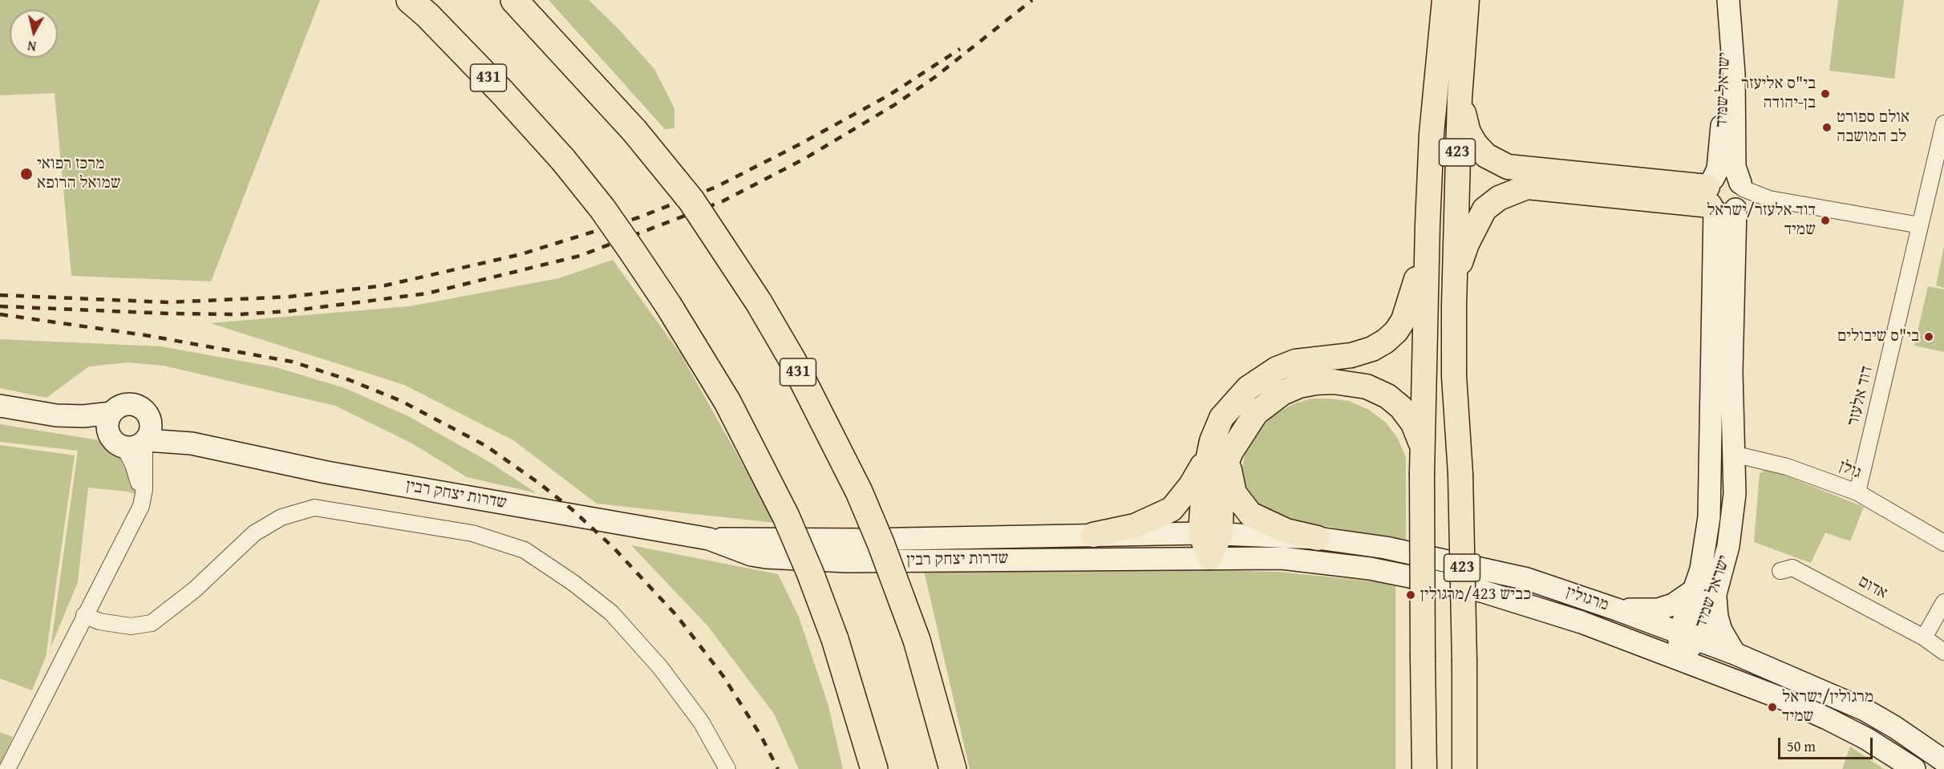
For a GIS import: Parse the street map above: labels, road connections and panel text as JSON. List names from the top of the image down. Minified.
{"streets":{"highway":["431"],"main road":["ישראל שמיד","423","שדרות יצחק רבין","מרגולין"],"street":["דוד אלעזר","גולן","אדום"]},"crossings":[["ישראל שמיד","גולן"],["ישראל שמיד","מרגולין"],["דוד אלעזר","גולן"],["שדרות יצחק רבין","מרגולין"]],"places":["בי\"ס אליעזר בן-יהודה","אולם ספורט לב המושבה","מרכז רפואי שמואל הרופא","דוד אלעזר/ישראל שמיד","בי\"ס שיבולים","כביש 423/מרגולין","מרגולין/ישראל שמיד"],"scale_bar":"50 m","north":"bottom"}
